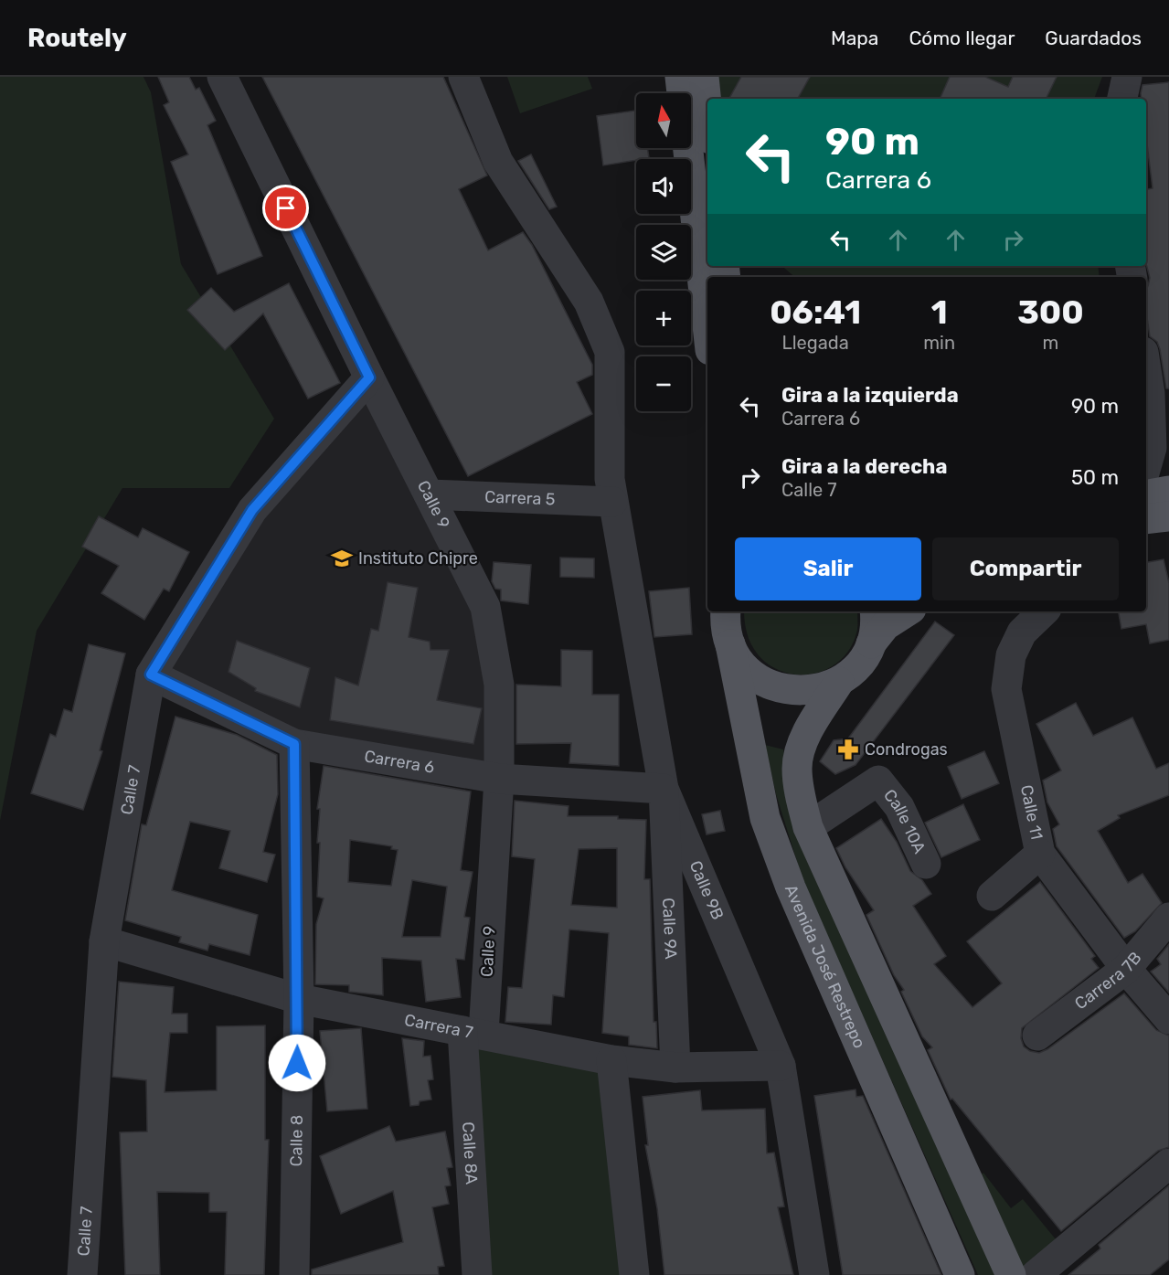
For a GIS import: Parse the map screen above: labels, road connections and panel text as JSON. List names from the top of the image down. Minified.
{"streets":{"main road":["Avenida José Restrepo"],"street":["Carrera 5","Calle 9","Carrera 6","Calle 7","Calle 11","Calle 10A","Calle 9B","Calle 9A","Carrera 7B","Carrera 7","Calle 8","Calle 8A"]},"crossings":[["Carrera 5","Calle 9"],["Carrera 5","Calle 9B"],["Calle 9","Carrera 6"],["Calle 9","Calle 7"],["Calle 9","Carrera 7"],["Calle 9","Calle 8A"],["Carrera 6","Calle 7"],["Carrera 6","Calle 9B"],["Carrera 6","Calle 9A"],["Carrera 6","Calle 8"],["Calle 7","Carrera 7"],["Calle 11","Carrera 7B"],["Calle 9B","Calle 9A"],["Calle 9B","Carrera 7"],["Calle 9A","Carrera 7"],["Carrera 7","Calle 8"],["Carrera 7","Calle 8A"]],"places":{"school or university":["Instituto Chipre"],"pharmacy":["Condrogas"]},"north":"top","page":{"header":"Routely","nav":["Mapa","Cómo llegar","Guardados"],"map_buttons":["+","−"],"turn":["90 m","Carrera 6"],"eta":["06:41","Llegada","1","min","300","m"],"list":[{"name":"Gira a la izquierda","note":"Carrera 6","value":"90 m"},{"name":"Gira a la derecha","note":"Calle 7","value":"50 m"}],"buttons":["Salir","Compartir"]}}
